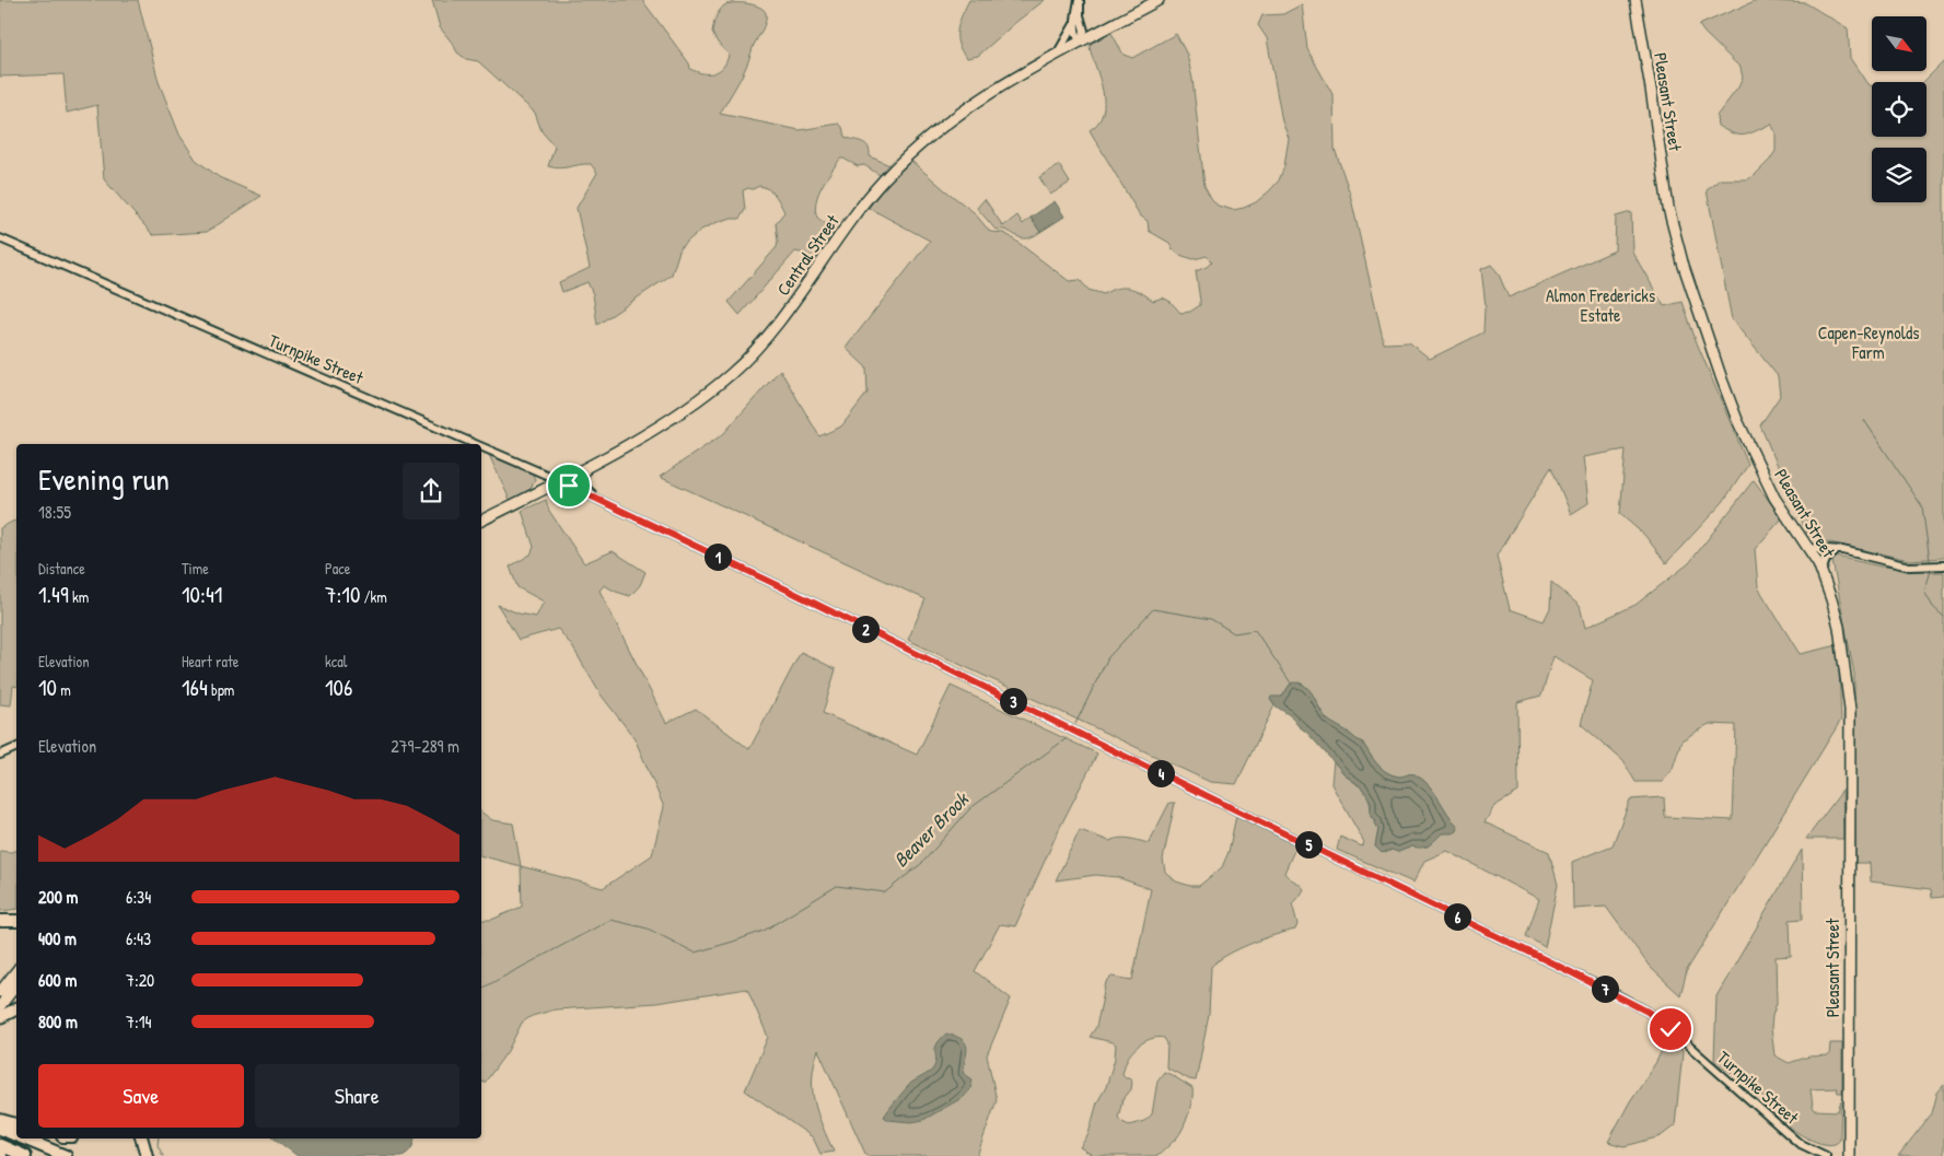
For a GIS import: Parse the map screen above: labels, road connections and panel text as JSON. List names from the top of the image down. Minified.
{"streets":{"main road":["Pleasant Street","Central Street"],"street":["Turnpike Street"]},"crossings":[["Central Street","Turnpike Street"]],"water":["Beaver Brook"],"parks":["Almon Fredericks Estate","Capen-Reynolds Farm"],"north":"bottom right","page":{"heading":["Evening run","18:55"],"stats":[["Distance","1.49 km"],["Time","10:41"],["Pace","7:10 /km"],["Elevation","10 m"],["Heart rate","164 bpm"],["kcal","106"]],"pins":["1","2","3","4","5","6","7"],"chart":["Elevation","279–289 m"],"list":[{"name":"200 m","note":"6:34"},{"name":"400 m","note":"6:43"},{"name":"600 m","note":"7:20"},{"name":"800 m","note":"7:14"}],"buttons":["Save","Share"]}}
